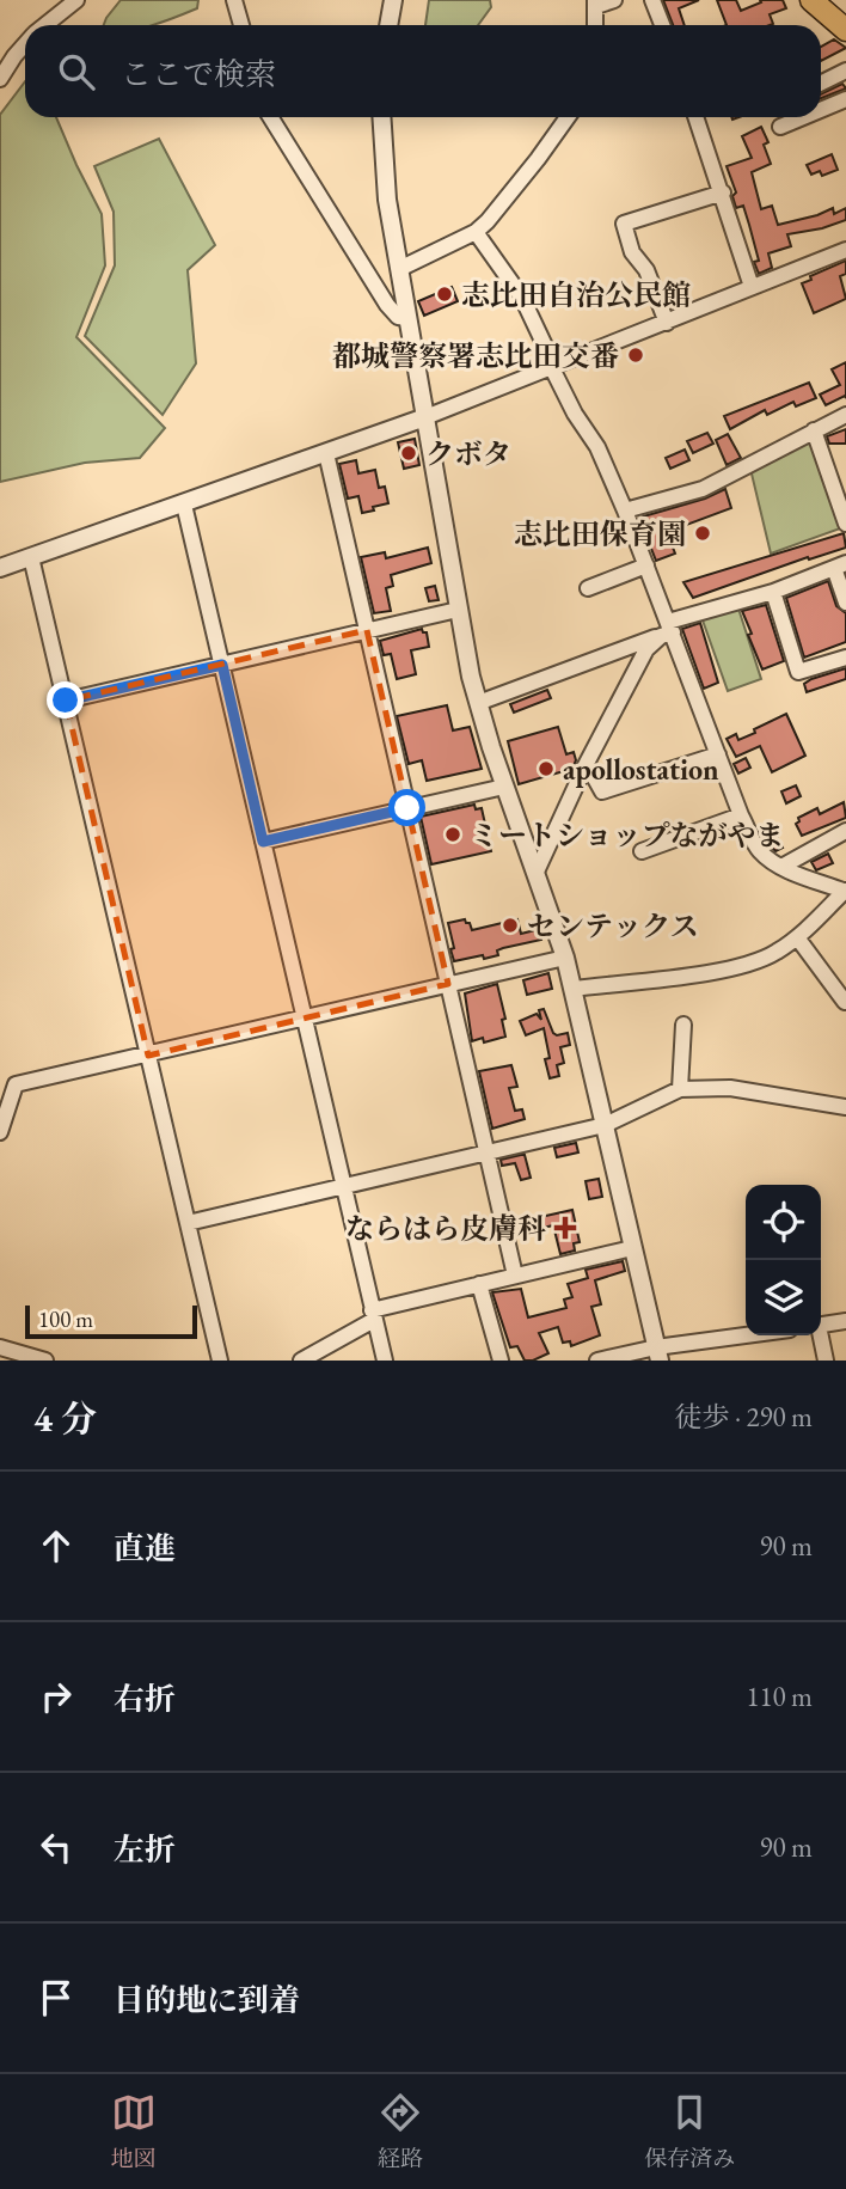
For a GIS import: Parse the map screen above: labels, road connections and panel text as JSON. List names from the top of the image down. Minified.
{"places":{"other":["志比田自治公民館","都城警察署志比田交番","クボタ","志比田保育園","apollostation","ミートショップながやま","センテックス"],"health":["ならはら皮膚科"]},"scale_bar":"100 m","page":{"search":"ここで検索","scale":"100 m","heading":["4 分","徒歩 · 290 m"],"list":[["直進","90 m"],["右折","110 m"],["左折","90 m"],"目的地に到着"],"nav":["地図","経路","保存済み"]}}
